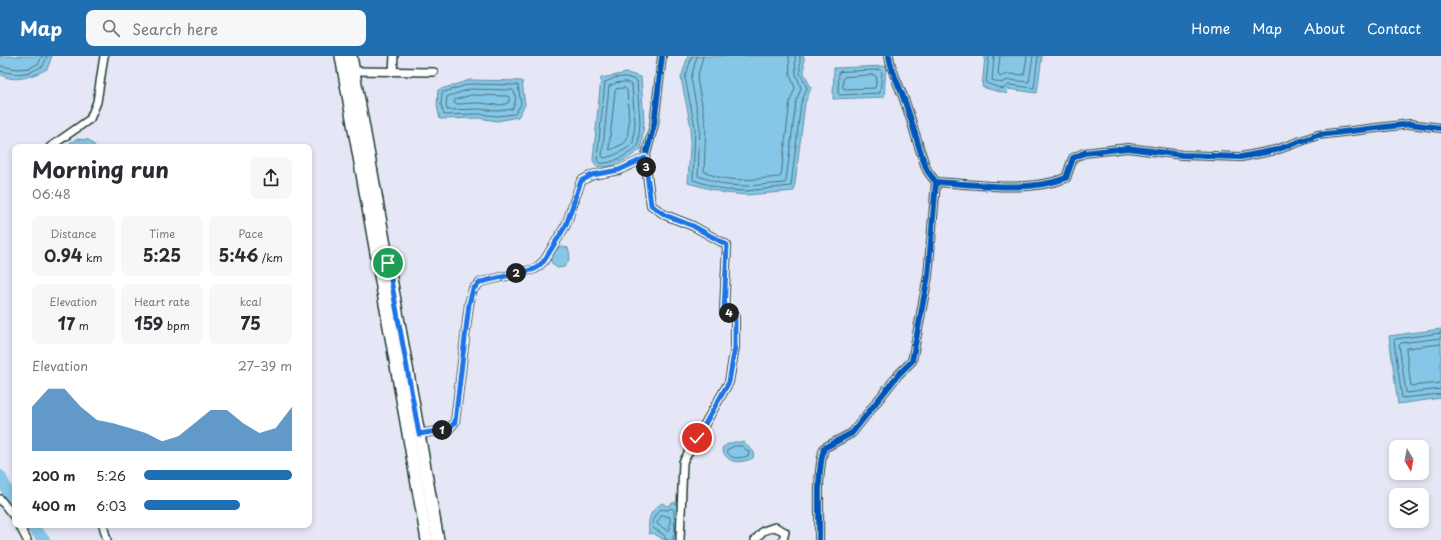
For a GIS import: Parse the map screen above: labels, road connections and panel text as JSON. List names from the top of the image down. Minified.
{"north":"bottom","page":{"header":"Map","search":"Search here","nav":["Home","Map","About","Contact"],"heading":["Morning run","06:48"],"pins":["3","2","4","1"],"stats":[["Distance","0.94 km"],["Time","5:25"],["Pace","5:46 /km"],["Elevation","17 m"],["Heart rate","159 bpm"],["kcal","75"]],"chart":["Elevation","27–39 m"],"list":[{"name":"200 m","note":"5:26"},{"name":"400 m","note":"6:03"}]}}
